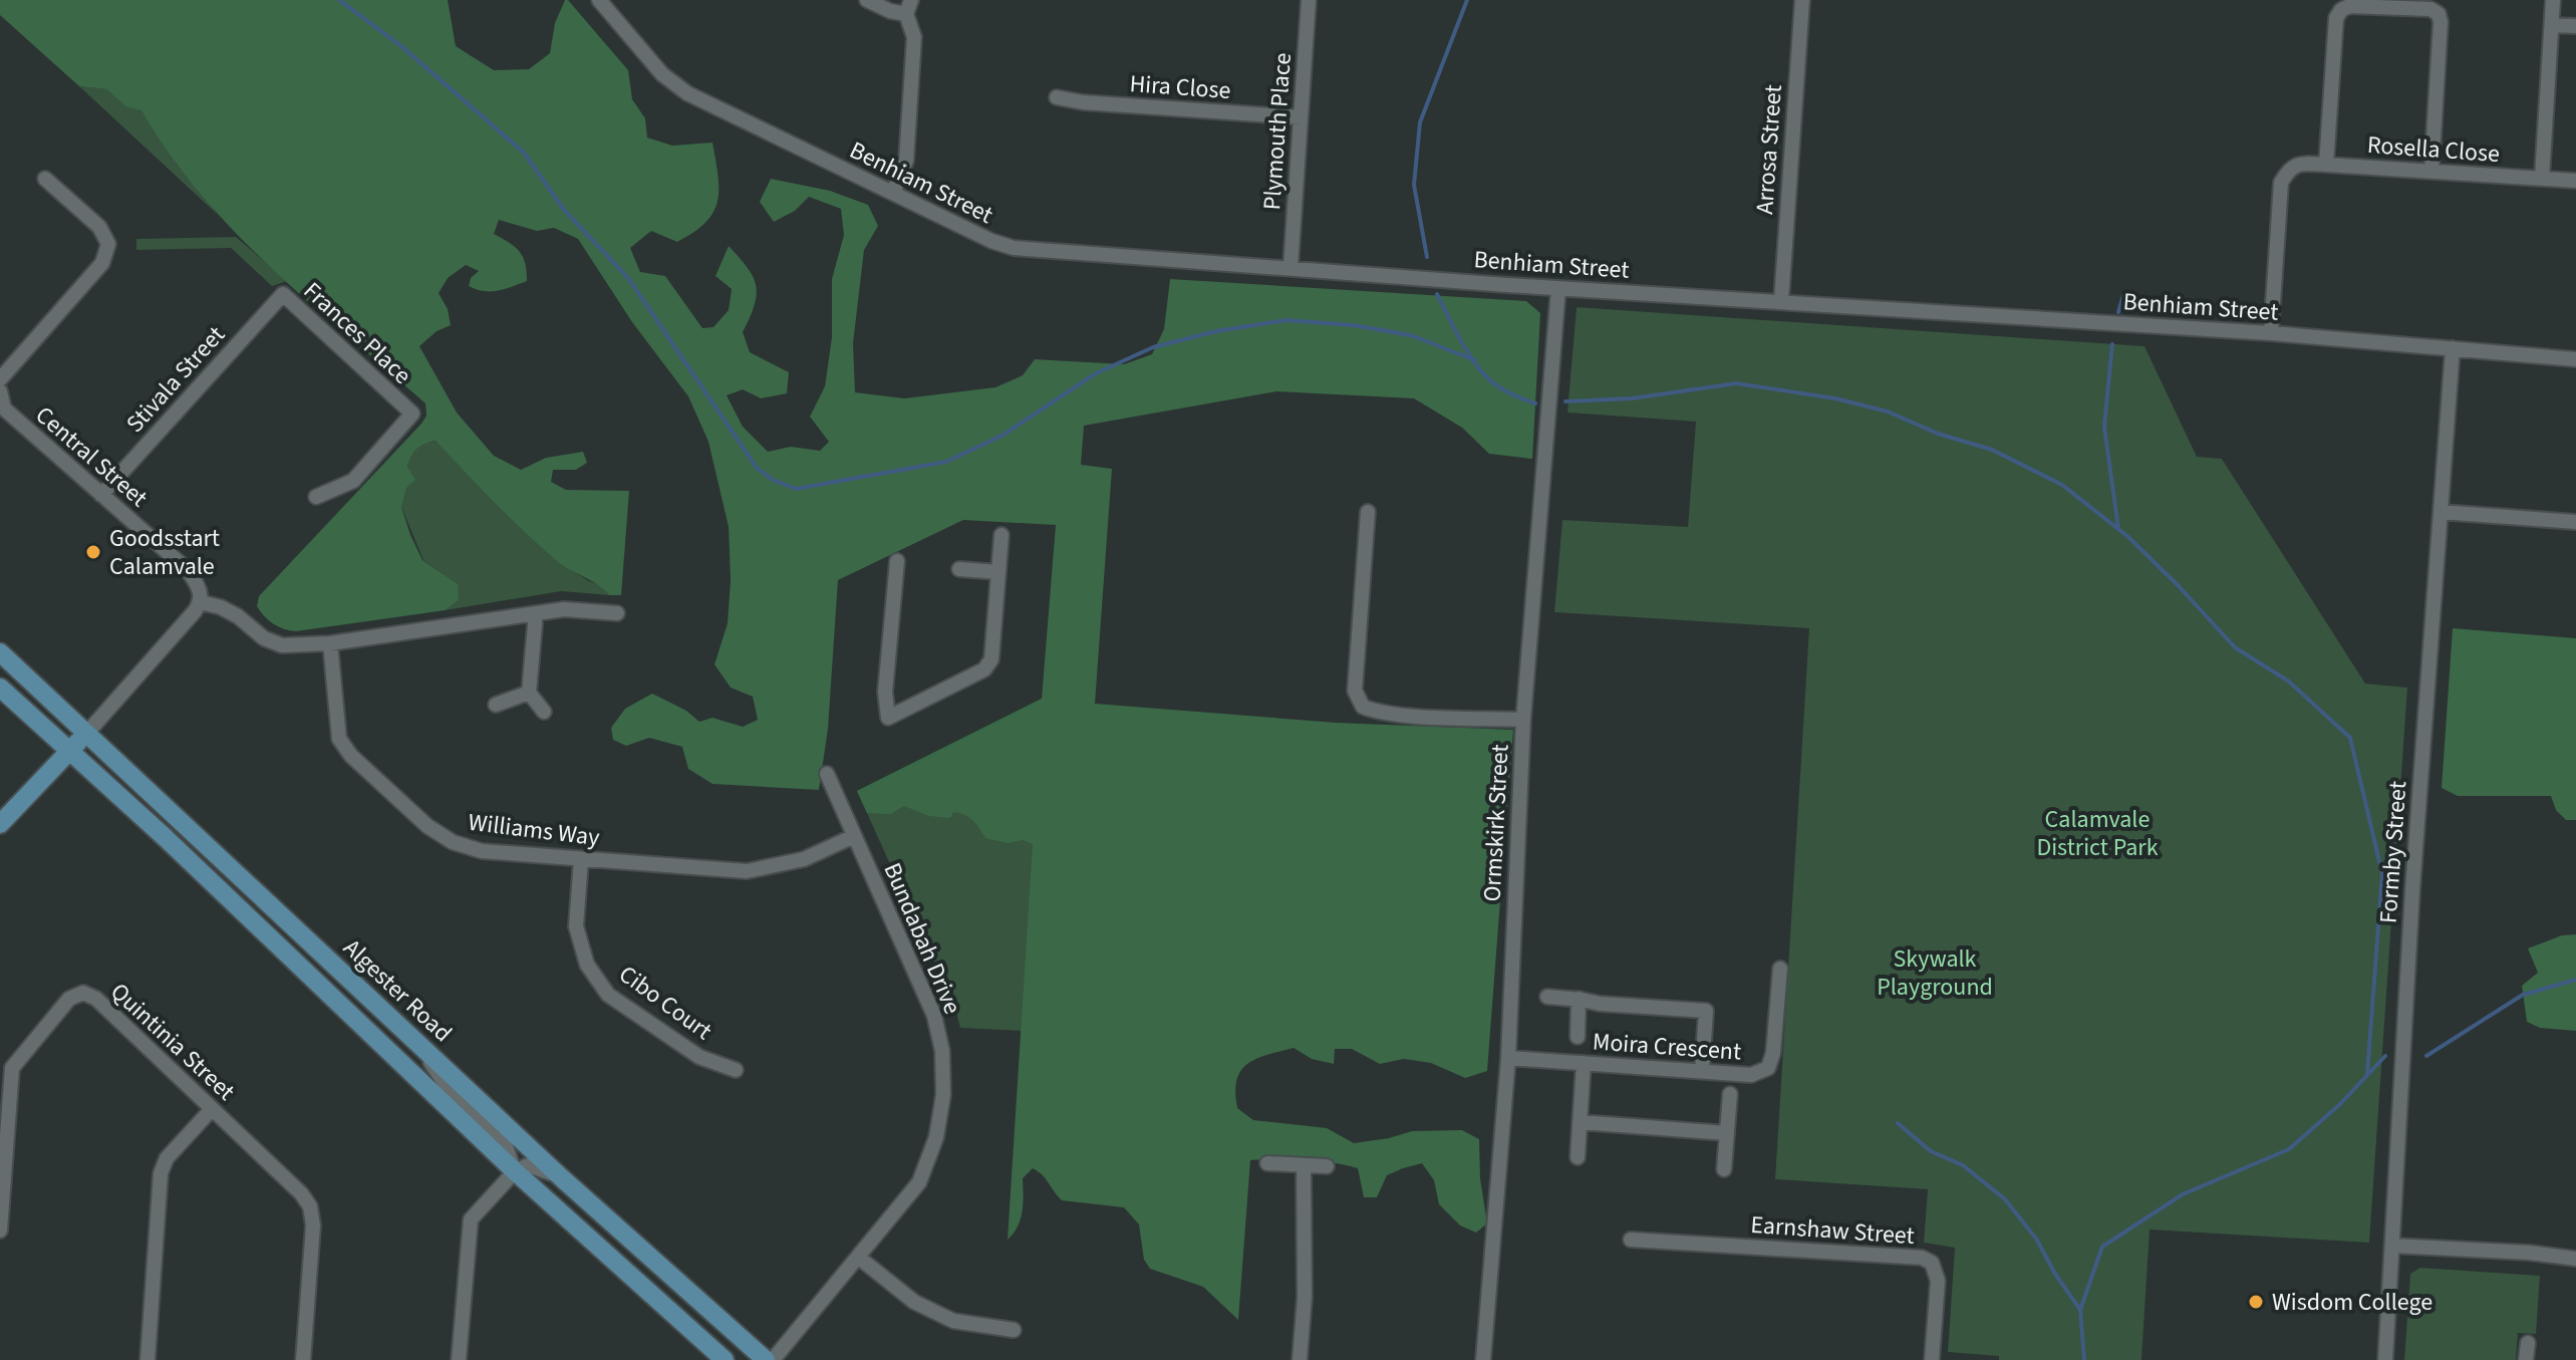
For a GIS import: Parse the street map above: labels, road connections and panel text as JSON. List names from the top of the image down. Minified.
{"streets":{"main road":["Algester Road"],"street":["Hira Close","Plymouth Place","Arrosa Street","Rosella Close","Benhiam Street","Frances Place","Stivala Street","Central Street","Ormskirk Street","Williams Way","Formby Street","Bundabah Drive","Cibo Court","Quintinia Street","Moira Crescent","Earnshaw Street"]},"crossings":[["Hira Close","Plymouth Place"],["Plymouth Place","Benhiam Street"],["Arrosa Street","Benhiam Street"],["Rosella Close","Benhiam Street"],["Benhiam Street","Ormskirk Street"],["Benhiam Street","Formby Street"],["Frances Place","Stivala Street"],["Stivala Street","Central Street"],["Ormskirk Street","Moira Crescent"],["Williams Way","Bundabah Drive"],["Williams Way","Cibo Court"]],"parks":["Calamvale District Park","Skywalk Playground"],"places":["Goodsstart Calamvale","Wisdom College"]}
